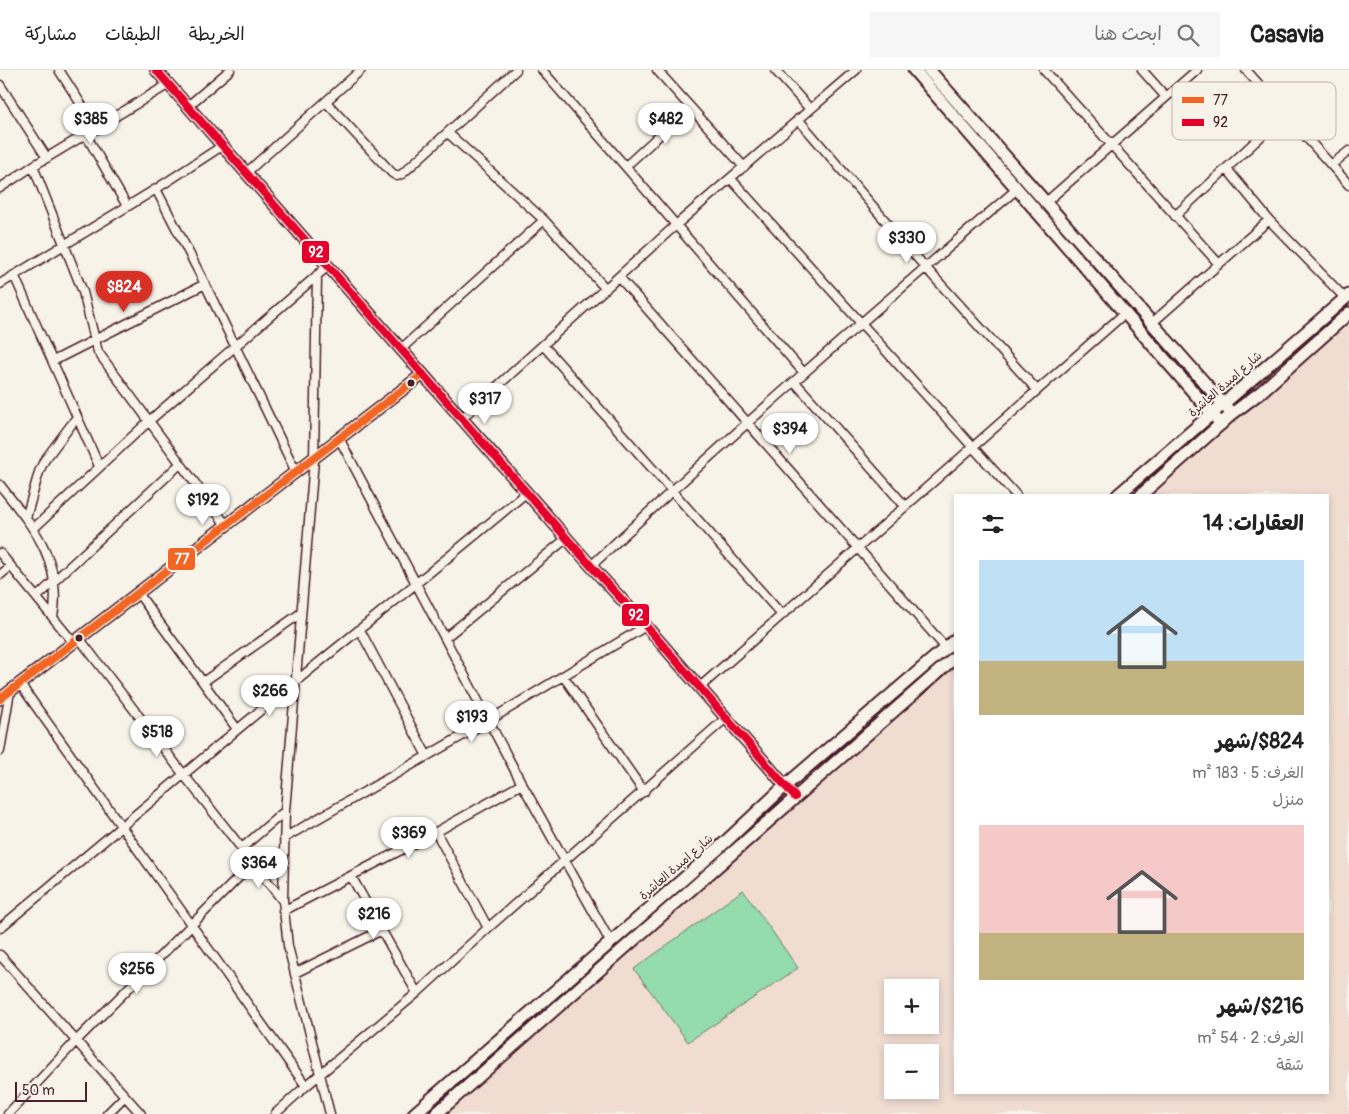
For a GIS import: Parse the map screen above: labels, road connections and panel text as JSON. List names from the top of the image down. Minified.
{"streets":{"main road":["شارع امبدة العاشرة"]},"lines":["transit line 92","transit line 77"],"legend":["77","92"],"scale_bar":"50 m","page":{"header":"Casavia","search":"ابحث هنا","nav":["الخريطة","الطبقات","مشاركة"],"price":["$385","$482","$330","$824","$317","$394","$192","$266","$193","$518","$369","$364","$216","$256"],"heading":"العقارات: 14","list":[{"name":"$824/شهر","note":"الغرف: 5 · 183 m² · منزل"},{"name":"$216/شهر","note":"الغرف: 2 · 54 m² · شقة"}],"map_buttons":["+","−"],"scale":"50 m"}}
